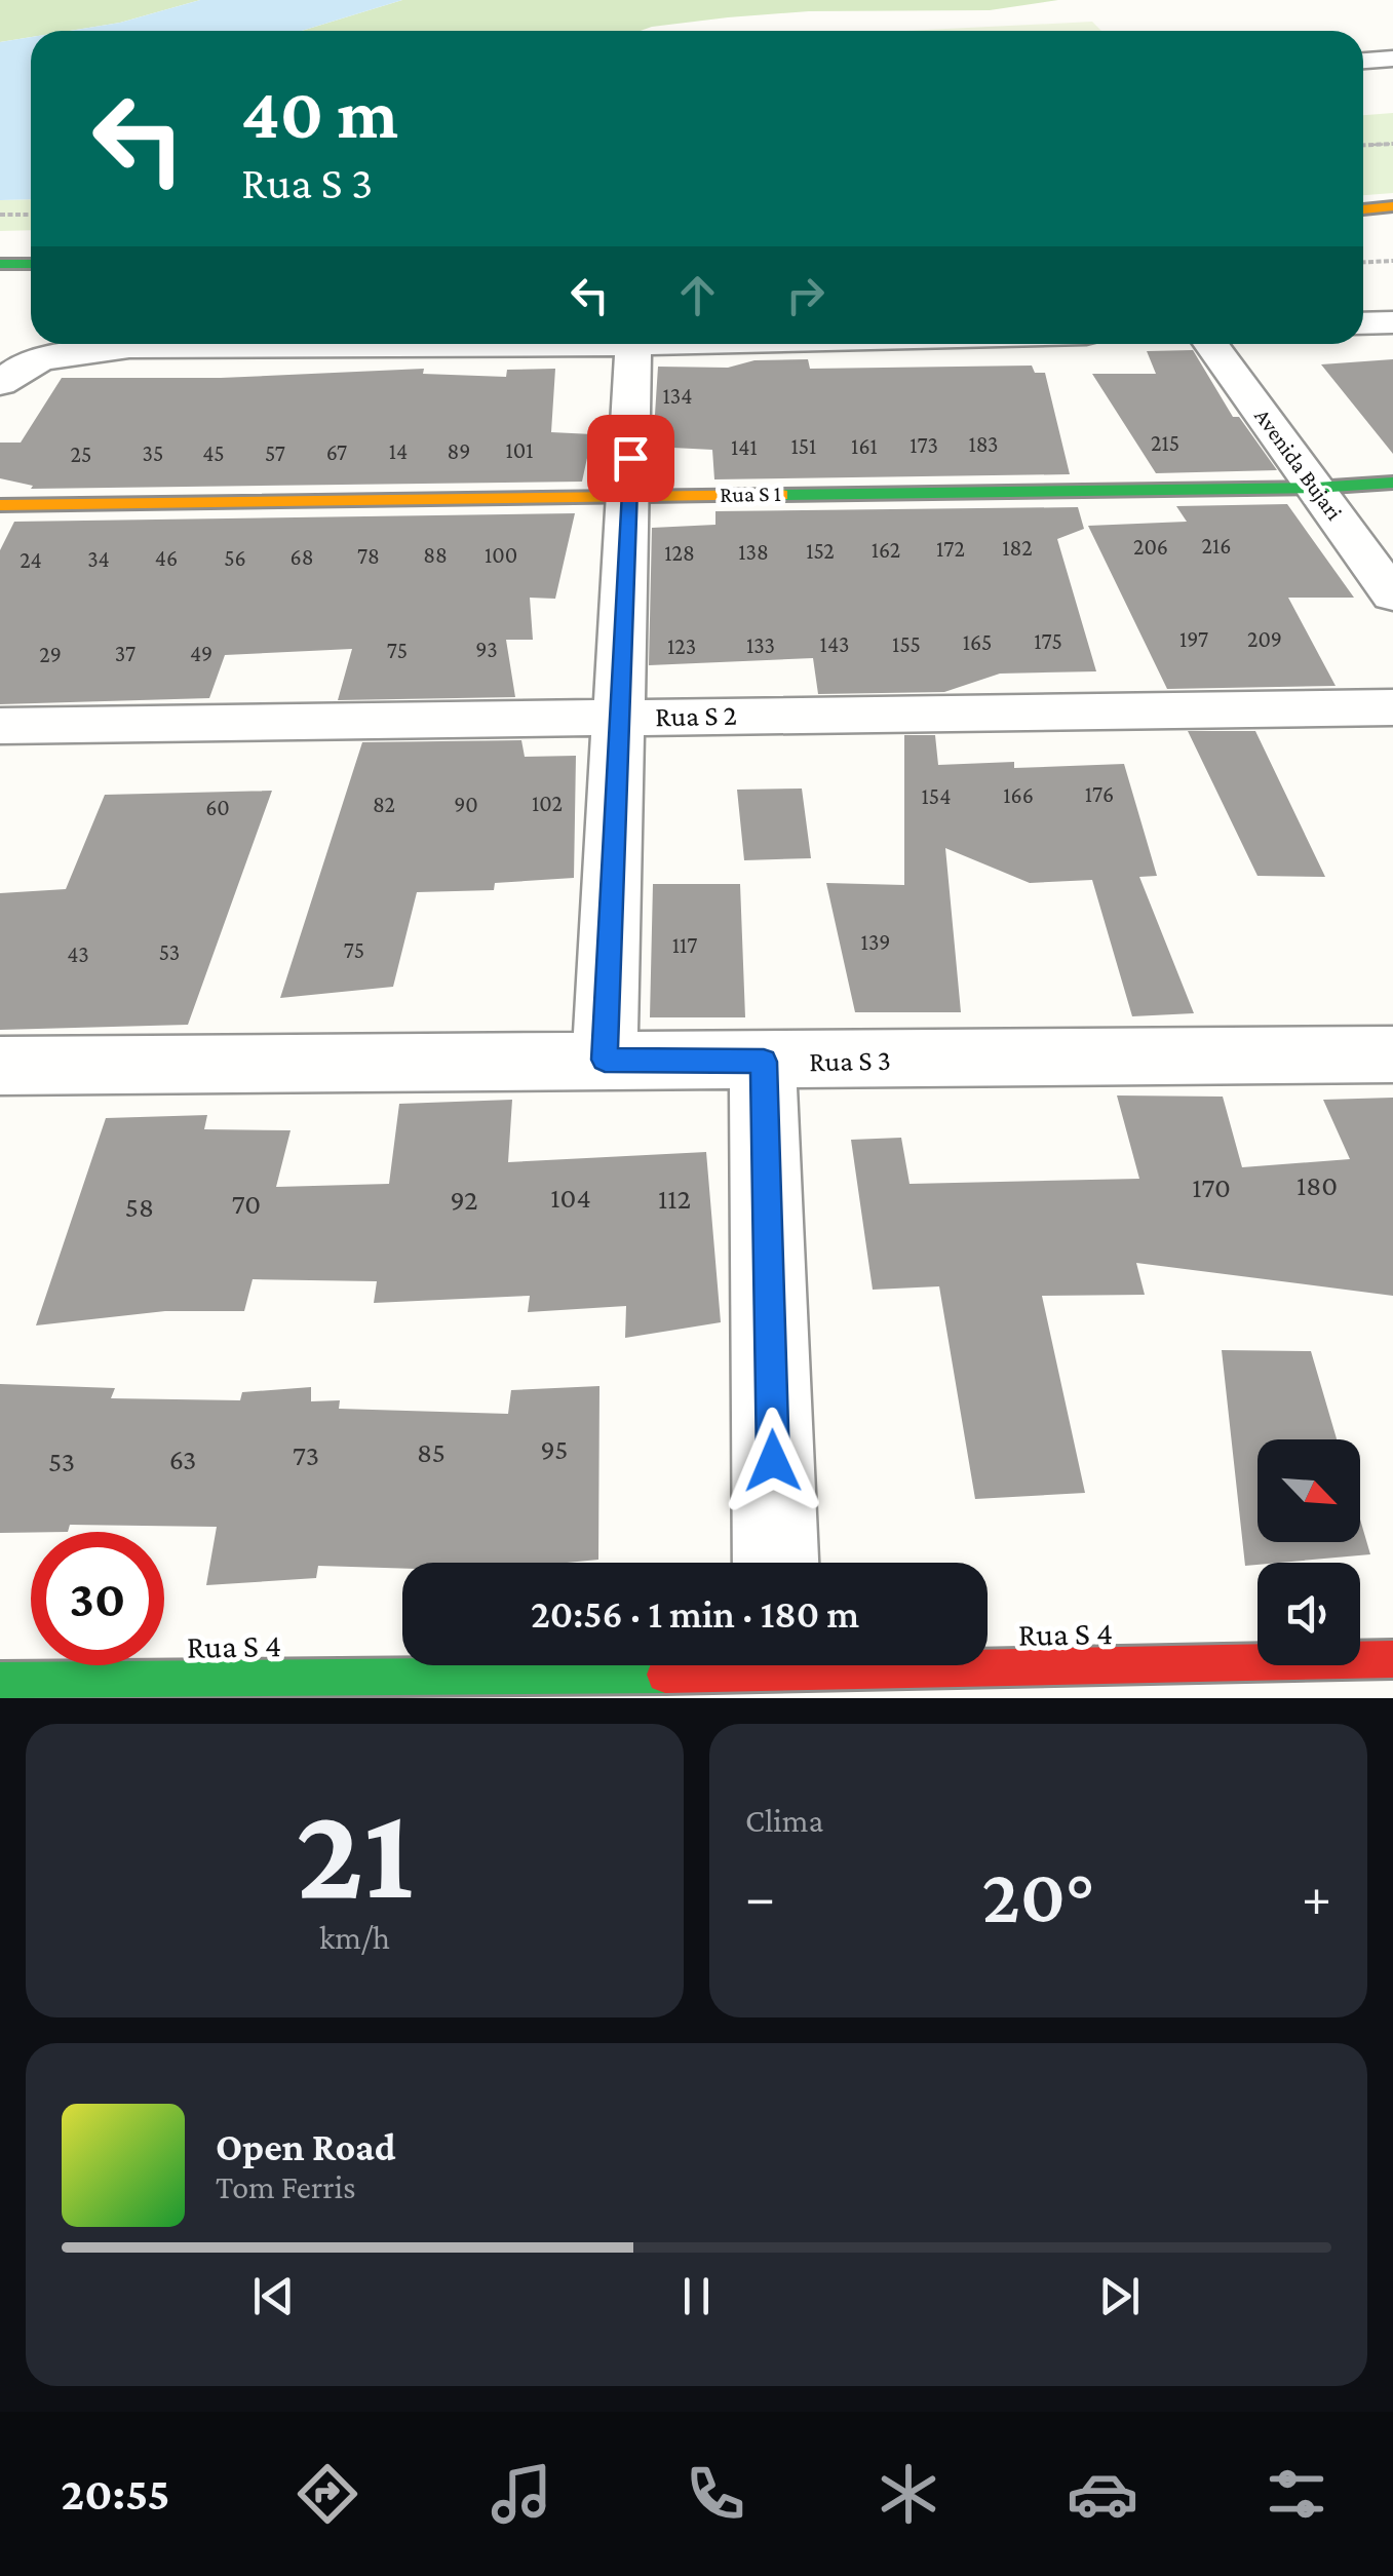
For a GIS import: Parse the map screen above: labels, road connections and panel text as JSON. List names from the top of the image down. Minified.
{"streets":{"street":["Avenida Bujari","Rua S 1","Rua S 2","Rua S 3","Rua S 4"]},"crossings":[["Avenida Bujari","Rua S 1"]],"house_numbers":["134","215","183","173","151","161","141","101","14","89","67","35","45","57","25","216","206","182","172","162","152","138","128","88","100","78","68","46","56","34","24","197","209","175","165","143","155","133","123","93","75","37","49","29","176","166","154","102","82","90","60","139","117","75","53","43","180","170","104","112","92","70","58","95","85","73","63","53"],"north":"bottom right","page":{"turn":["40 m","Rua S 3"],"limit":"30","trip":"20:56 · 1 min · 180 m","tile":[["21","km/h"],"Clima"],"heat":["−","20°","+"],"song":["Open Road","Tom Ferris"],"tabs":"20:55"}}
